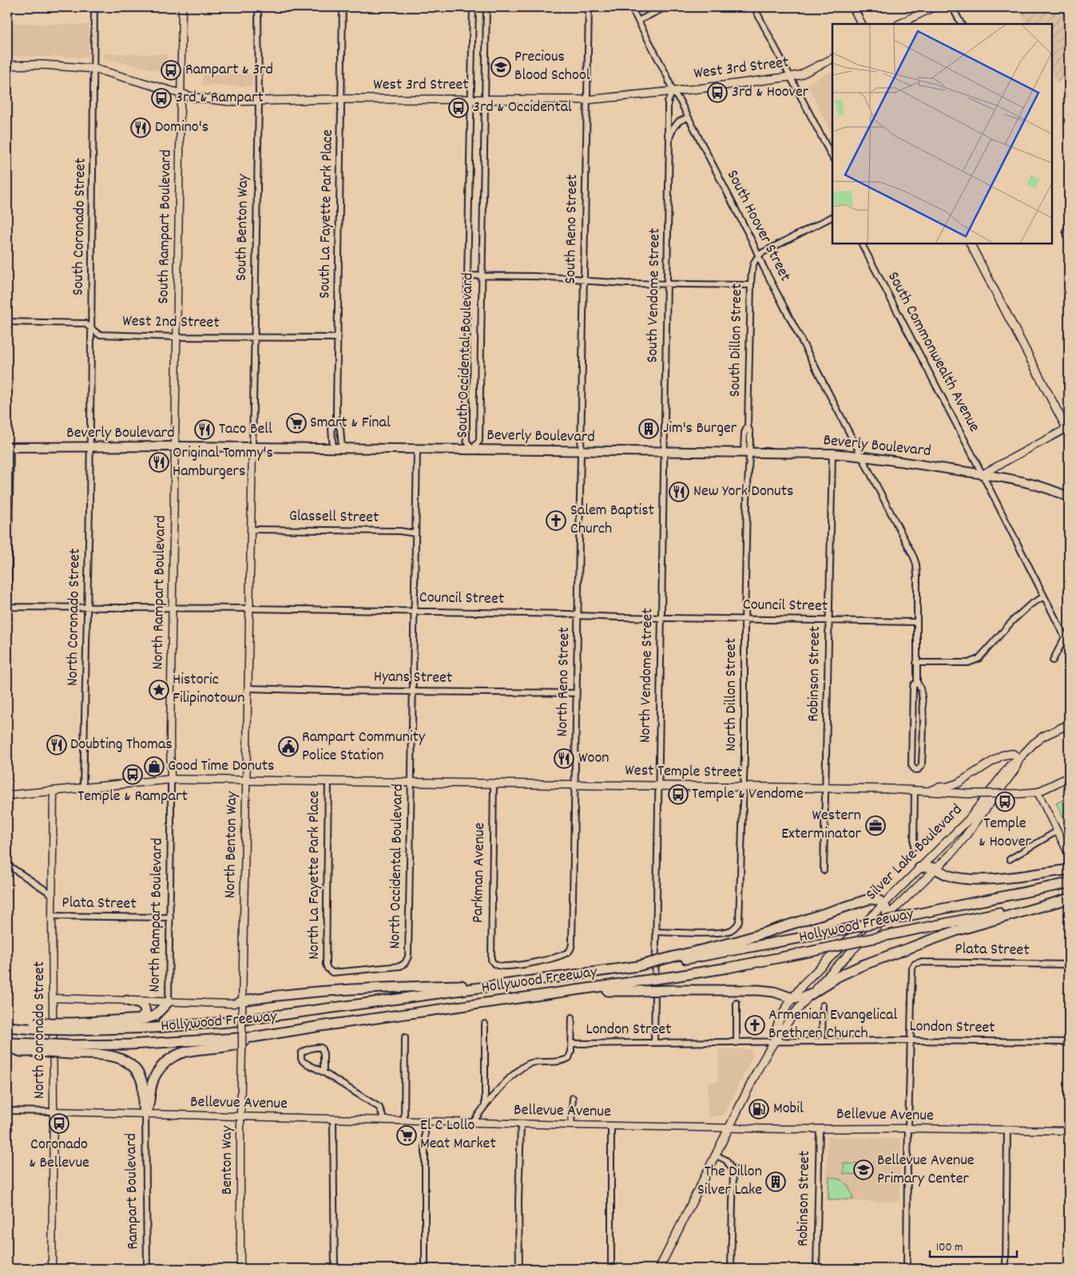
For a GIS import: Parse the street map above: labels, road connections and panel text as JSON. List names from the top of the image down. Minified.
{"streets":{"highway":["Hollywood Freeway"],"main road":["West 3rd Street","Beverly Boulevard","West Temple Street","Silver Lake Boulevard"],"street":["South La Fayette Park Place","South Hoover Street","South Coronado Street","South Rampart Boulevard","South Benton Way","South Reno Street","South Vendome Street","West 2nd Street","South Dillon Street","South Commonwealth Avenue","South Occidental Boulevard","Glassell Street","North Rampart Boulevard","Council Street","North Coronado Street","Robinson Street","North Vendome Street","Hyans Street","North Reno Street","North Dillon Street","North Benton Way","North Occidental Boulevard","Parkman Avenue","North La Fayette Park Place","Plata Street","London Street","Bellevue Avenue","Benton Way","Rampart Boulevard"]},"crossings":[["West 3rd Street","South La Fayette Park Place"],["West 3rd Street","South Hoover Street"],["West 3rd Street","South Coronado Street"],["West 3rd Street","South Rampart Boulevard"],["West 3rd Street","South Benton Way"],["West 3rd Street","South Reno Street"],["West 3rd Street","South Vendome Street"],["West 3rd Street","South Occidental Boulevard"],["South La Fayette Park Place","West 2nd Street"],["South La Fayette Park Place","Beverly Boulevard"],["South Hoover Street","South Vendome Street"],["South Hoover Street","South Dillon Street"],["South Hoover Street","Beverly Boulevard"],["South Hoover Street","Council Street"],["South Coronado Street","West 2nd Street"],["South Coronado Street","Beverly Boulevard"],["South Coronado Street","North Coronado Street"],["South Rampart Boulevard","West 2nd Street"],["South Rampart Boulevard","Beverly Boulevard"],["South Rampart Boulevard","North Rampart Boulevard"],["South Benton Way","West 2nd Street"],["South Benton Way","Beverly Boulevard"],["South Benton Way","North Benton Way"],["South Reno Street","Beverly Boulevard"],["South Reno Street","North Reno Street"],["South Vendome Street","Beverly Boulevard"],["South Vendome Street","North Vendome Street"],["South Dillon Street","Beverly Boulevard"],["South Dillon Street","North Dillon Street"],["South Commonwealth Avenue","Beverly Boulevard"],["South Occidental Boulevard","Beverly Boulevard"],["Beverly Boulevard","North Rampart Boulevard"],["Beverly Boulevard","North Coronado Street"],["Beverly Boulevard","Robinson Street"],["Beverly Boulevard","North Vendome Street"],["Beverly Boulevard","North Reno Street"],["Beverly Boulevard","North Dillon Street"],["Beverly Boulevard","North Benton Way"],["Beverly Boulevard","North Occidental Boulevard"],["Glassell Street","North Benton Way"],["Glassell Street","North Occidental Boulevard"],["North Rampart Boulevard","Council Street"],["North Rampart Boulevard","West Temple Street"],["North Rampart Boulevard","Plata Street"],["Council Street","North Coronado Street"],["Council Street","Robinson Street"],["Council Street","North Vendome Street"],["Council Street","North Reno Street"],["Council Street","North Dillon Street"],["Council Street","North Benton Way"],["Council Street","North Occidental Boulevard"],["North Coronado Street","West Temple Street"],["North Coronado Street","Plata Street"],["North Coronado Street","Bellevue Avenue"],["Robinson Street","West Temple Street"],["Robinson Street","Bellevue Avenue"],["North Vendome Street","North Dillon Street"],["North Vendome Street","West Temple Street"],["North Vendome Street","London Street"],["Hyans Street","North Reno Street"],["Hyans Street","North Benton Way"],["Hyans Street","North Occidental Boulevard"],["North Reno Street","West Temple Street"],["North Reno Street","Parkman Avenue"],["North Dillon Street","West Temple Street"],["West Temple Street","North Benton Way"],["West Temple Street","North Occidental Boulevard"],["West Temple Street","Parkman Avenue"],["West Temple Street","North La Fayette Park Place"],["North Benton Way","Benton Way"],["Silver Lake Boulevard","London Street"],["Silver Lake Boulevard","Bellevue Avenue"],["North Occidental Boulevard","North La Fayette Park Place"],["Plata Street","London Street"],["Bellevue Avenue","Benton Way"],["Bellevue Avenue","Rampart Boulevard"]],"places":{"school or university":["Precious Blood School","Bellevue Avenue Primary Center"],"bus stop":["Rampart & 3rd","3rd & Hoover","3rd & Rampart","3rd & Occidental","Temple & Rampart","Temple & Vendome","Temple & Hoover","Coronado & Bellevue"],"restaurant":["Domino's","Taco Bell","Original Tommy's Hamburgers","New York Donuts","Doubting Thomas","Woon"],"supermarket":["Smart & Final","El C Lollo Meat Market"],"building":["Jim's Burger","The Dillon Silver Lake"],"church":["Salem Baptist Church","Armenian Evangelical Brethren Church"],"place":["Historic Filipinotown"],"public building":["Rampart Community Police Station"],"shop":["Good Time Donuts"],"office":["Western Exterminator"],"fuel station":["Mobil"]},"scale_bar":"100 m"}
